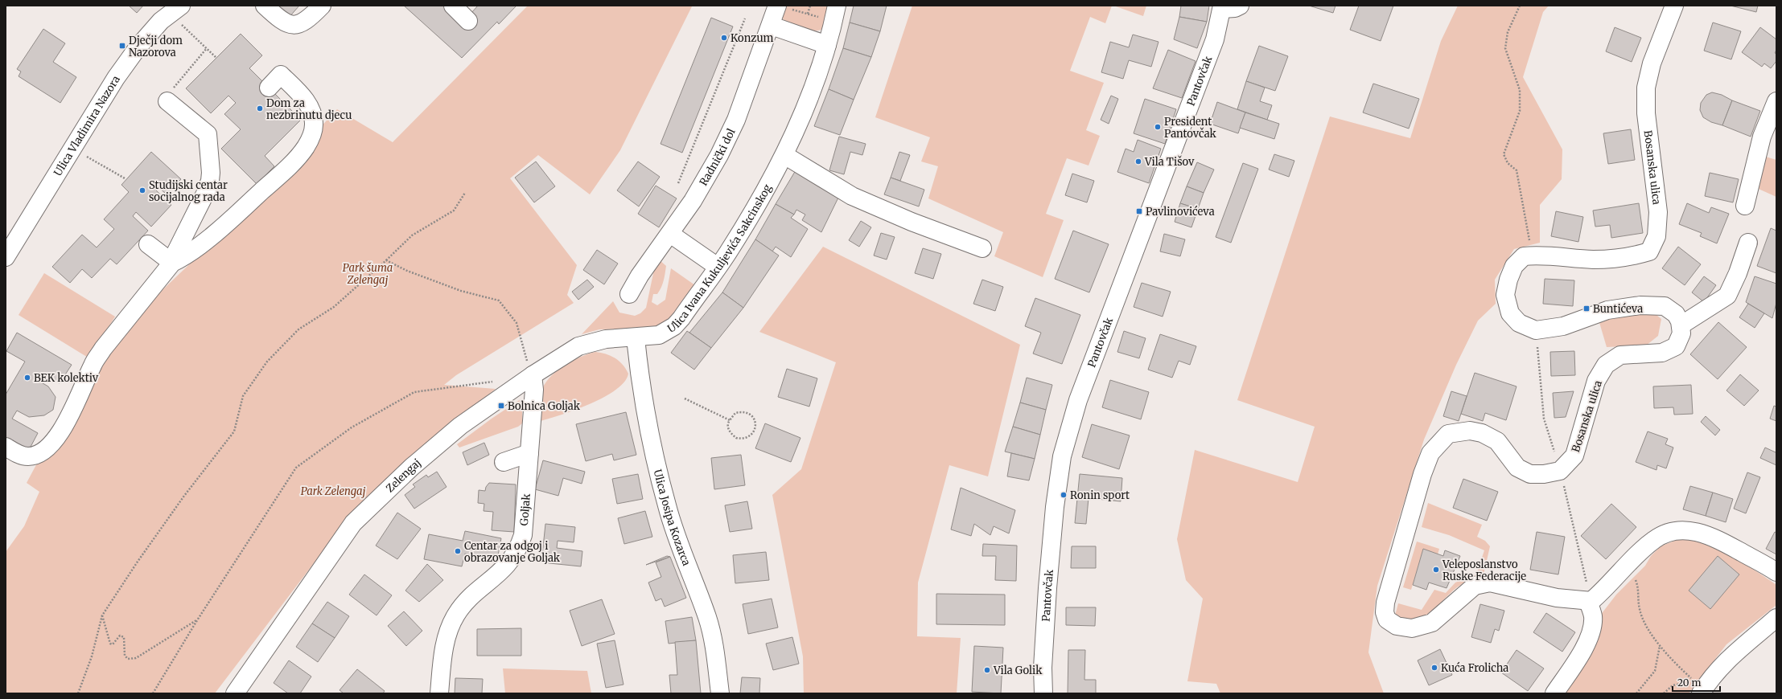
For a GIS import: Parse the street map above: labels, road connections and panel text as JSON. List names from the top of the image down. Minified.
{"streets":{"street":["Pantovčak","Ulica Vladimira Nazora","Radnički dol","Bosanska ulica","Ulica Ivana Kukuljevića Sakcinskog","Zelengaj","Goljak","Ulica Josipa Kozarca"]},"crossings":[["Ulica Ivana Kukuljevića Sakcinskog","Zelengaj"],["Ulica Ivana Kukuljevića Sakcinskog","Ulica Josipa Kozarca"],["Zelengaj","Goljak"],["Zelengaj","Ulica Josipa Kozarca"]],"parks":["Park šuma Zelengaj","Park Zelengaj"],"places":{"other":["Konzum","Dom za nezbrinutu djecu","President Pantovčak","Vila Tišov","Studijski centar socijalnog rada","BEK kolektiv","Ronin sport","Centar za odgoj i obrazovanje Goljak","Veleposlanstvo Ruske Federacije","Kuća Frolicha","Vila Golik"],"transit":["Dječji dom Nazorova","Pavlinovićeva","Buntićeva","Bolnica Goljak"]},"scale_bar":"20 m"}
